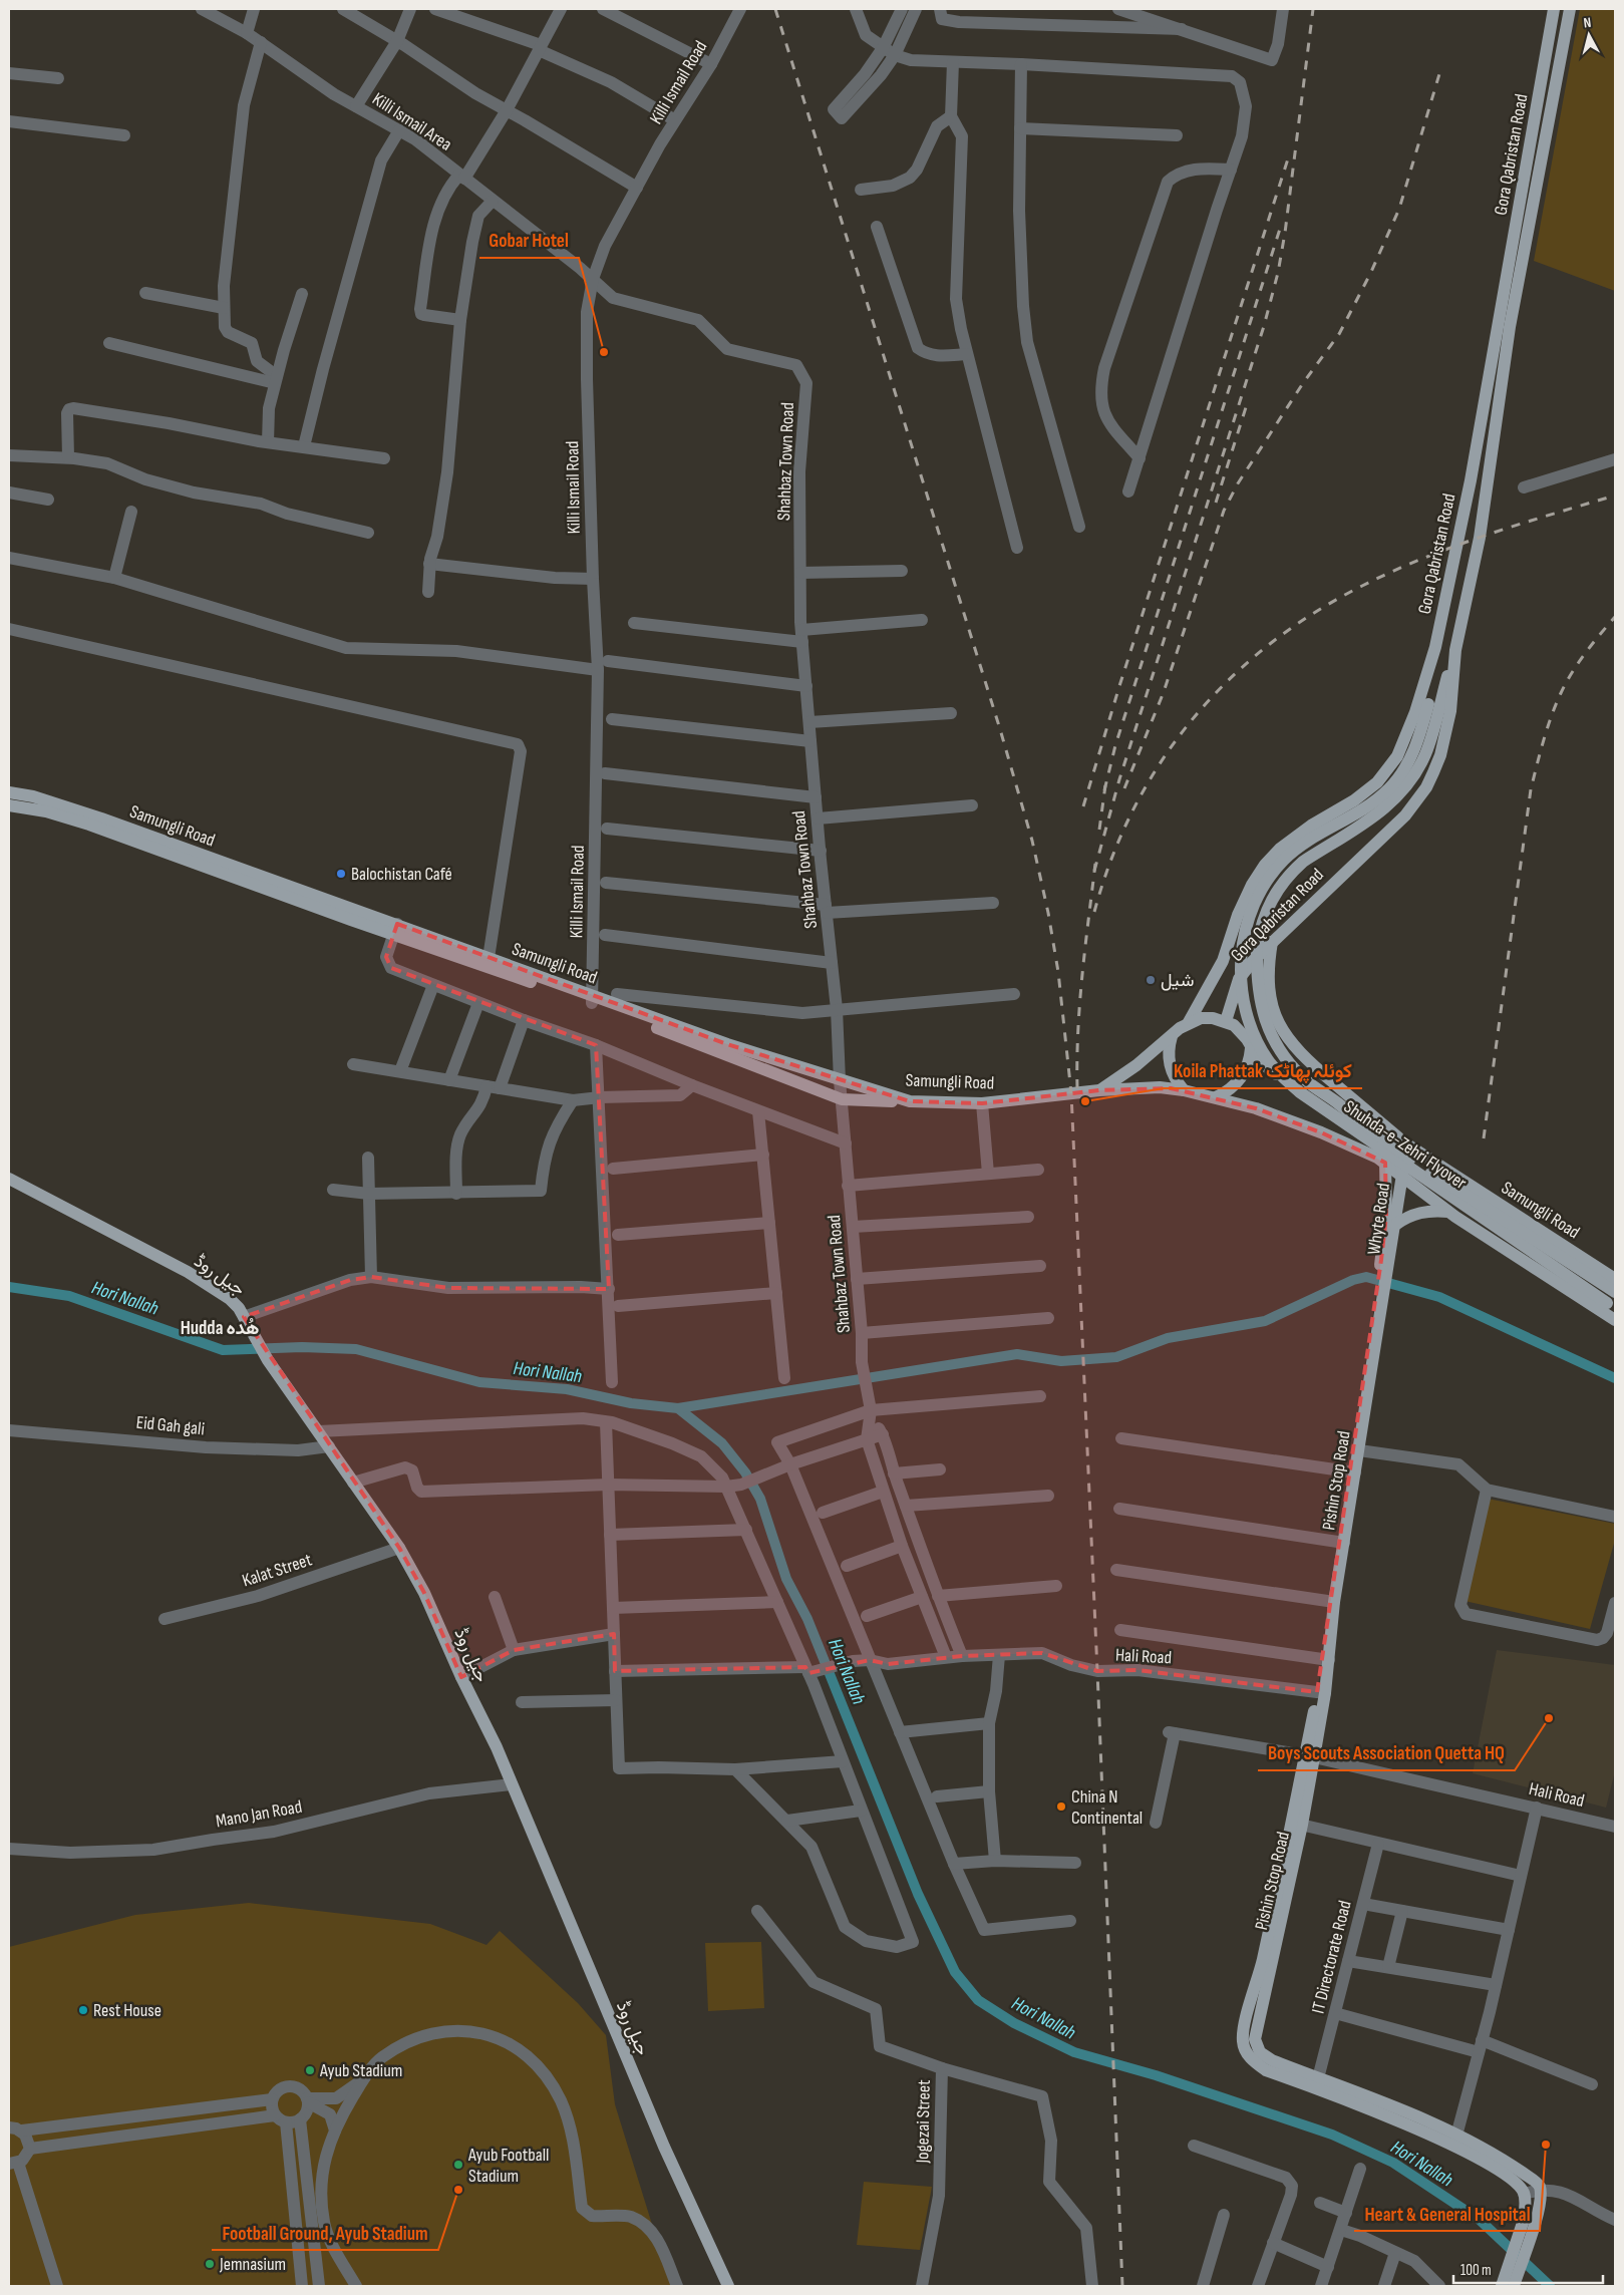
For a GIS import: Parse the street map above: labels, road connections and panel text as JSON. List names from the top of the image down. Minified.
{"streets":{"main road":["Gora Qabristan Road","Samungli Road","Shuhda-e-Zehri Flyover","Whyte Road","جیل روڈ","Pishin Stop Road"],"street":["Killi Ismail Road","Killi Ismail Area","Shahbaz Town Road","Eid Gah gali","Kalat Street","Hali Road","Mano Jan Road","IT Directorate Road","Jogezai Street"]},"crossings":[["Killi Ismail Road","Killi Ismail Area"],["Killi Ismail Road","Samungli Road"],["Killi Ismail Area","Shahbaz Town Road"],["Gora Qabristan Road","Samungli Road"],["Gora Qabristan Road","Shuhda-e-Zehri Flyover"],["Shahbaz Town Road","Samungli Road"],["Samungli Road","Whyte Road"],["Whyte Road","Pishin Stop Road"],["جیل روڈ","Eid Gah gali"],["جیل روڈ","Kalat Street"],["جیل روڈ","Mano Jan Road"],["Pishin Stop Road","Hali Road"],["Pishin Stop Road","IT Directorate Road"]],"districts":["Hudda ھُدہ"],"water":["Hori Nallah"],"places":["Gobar Hotel","Balochistan Café","شیل","Koila Phattak کوئلہ پھاٹک","Boys Scouts Association Quetta HQ","China N Continental","Rest House","Ayub Stadium","Heart & General Hospital","Ayub Football Stadium","Football Ground, Ayub Stadium","Jemnasium"],"scale_bar":"100 m","north":"top"}
